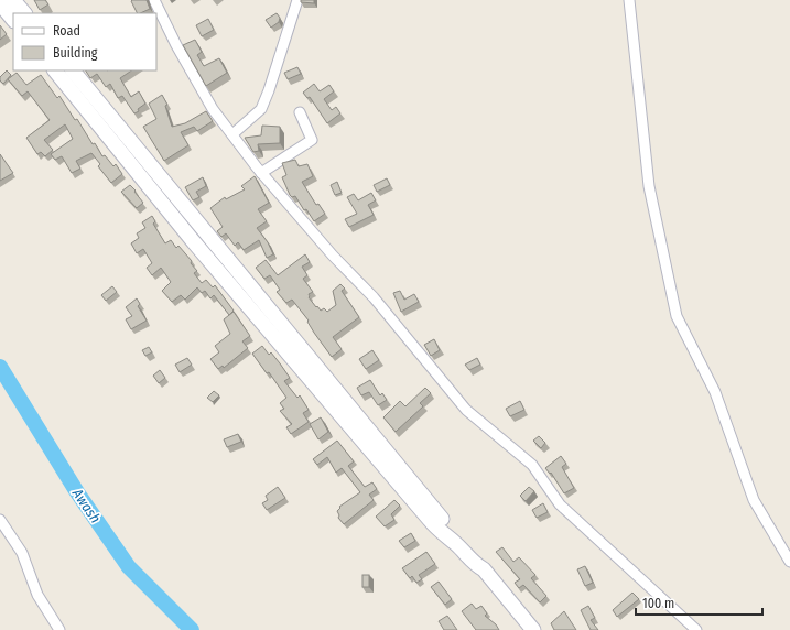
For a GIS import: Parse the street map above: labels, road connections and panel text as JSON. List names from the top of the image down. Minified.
{"water":["Awash"],"legend":["Road","Building"],"scale_bar":"100 m"}
